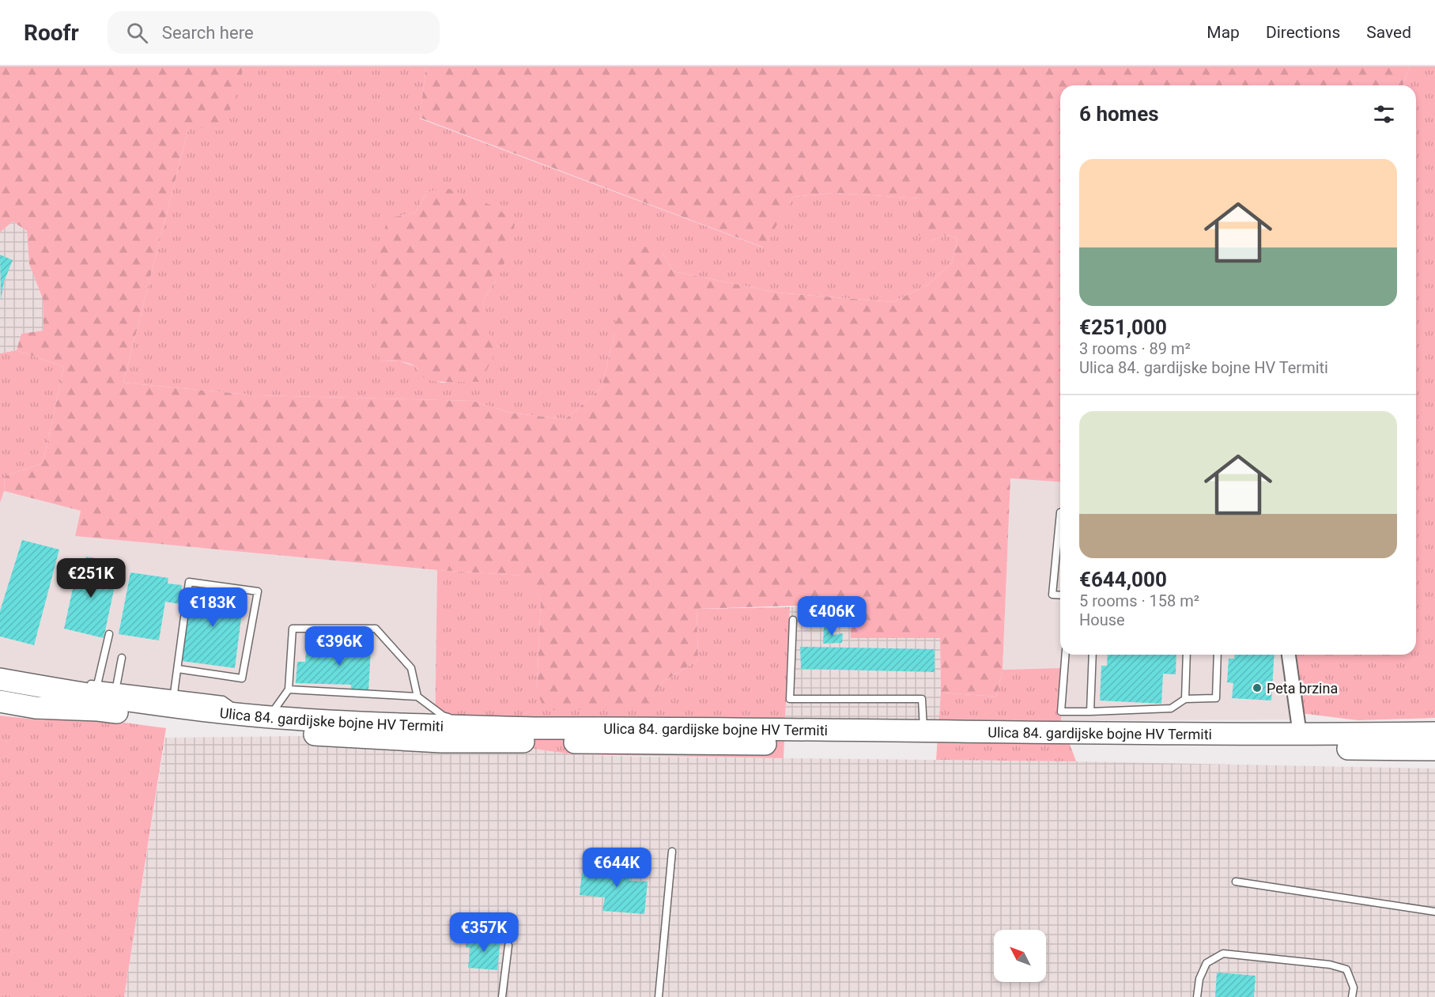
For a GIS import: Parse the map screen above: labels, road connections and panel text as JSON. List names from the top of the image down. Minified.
{"streets":{"main road":["Ulica 84. gardijske bojne HV Termiti"]},"places":["Peta brzina"],"north":"top left","page":{"header":"Roofr","search":"Search here","nav":["Map","Directions","Saved"],"heading":"6 homes","list":[{"name":"€251,000","note":"3 rooms · 89 m² · Ulica 84. gardijske bojne HV Termiti"},{"name":"€644,000","note":"5 rooms · 158 m² · House"}],"price":["€251K","€183K","€406K","€396K","€644K","€357K"]}}
